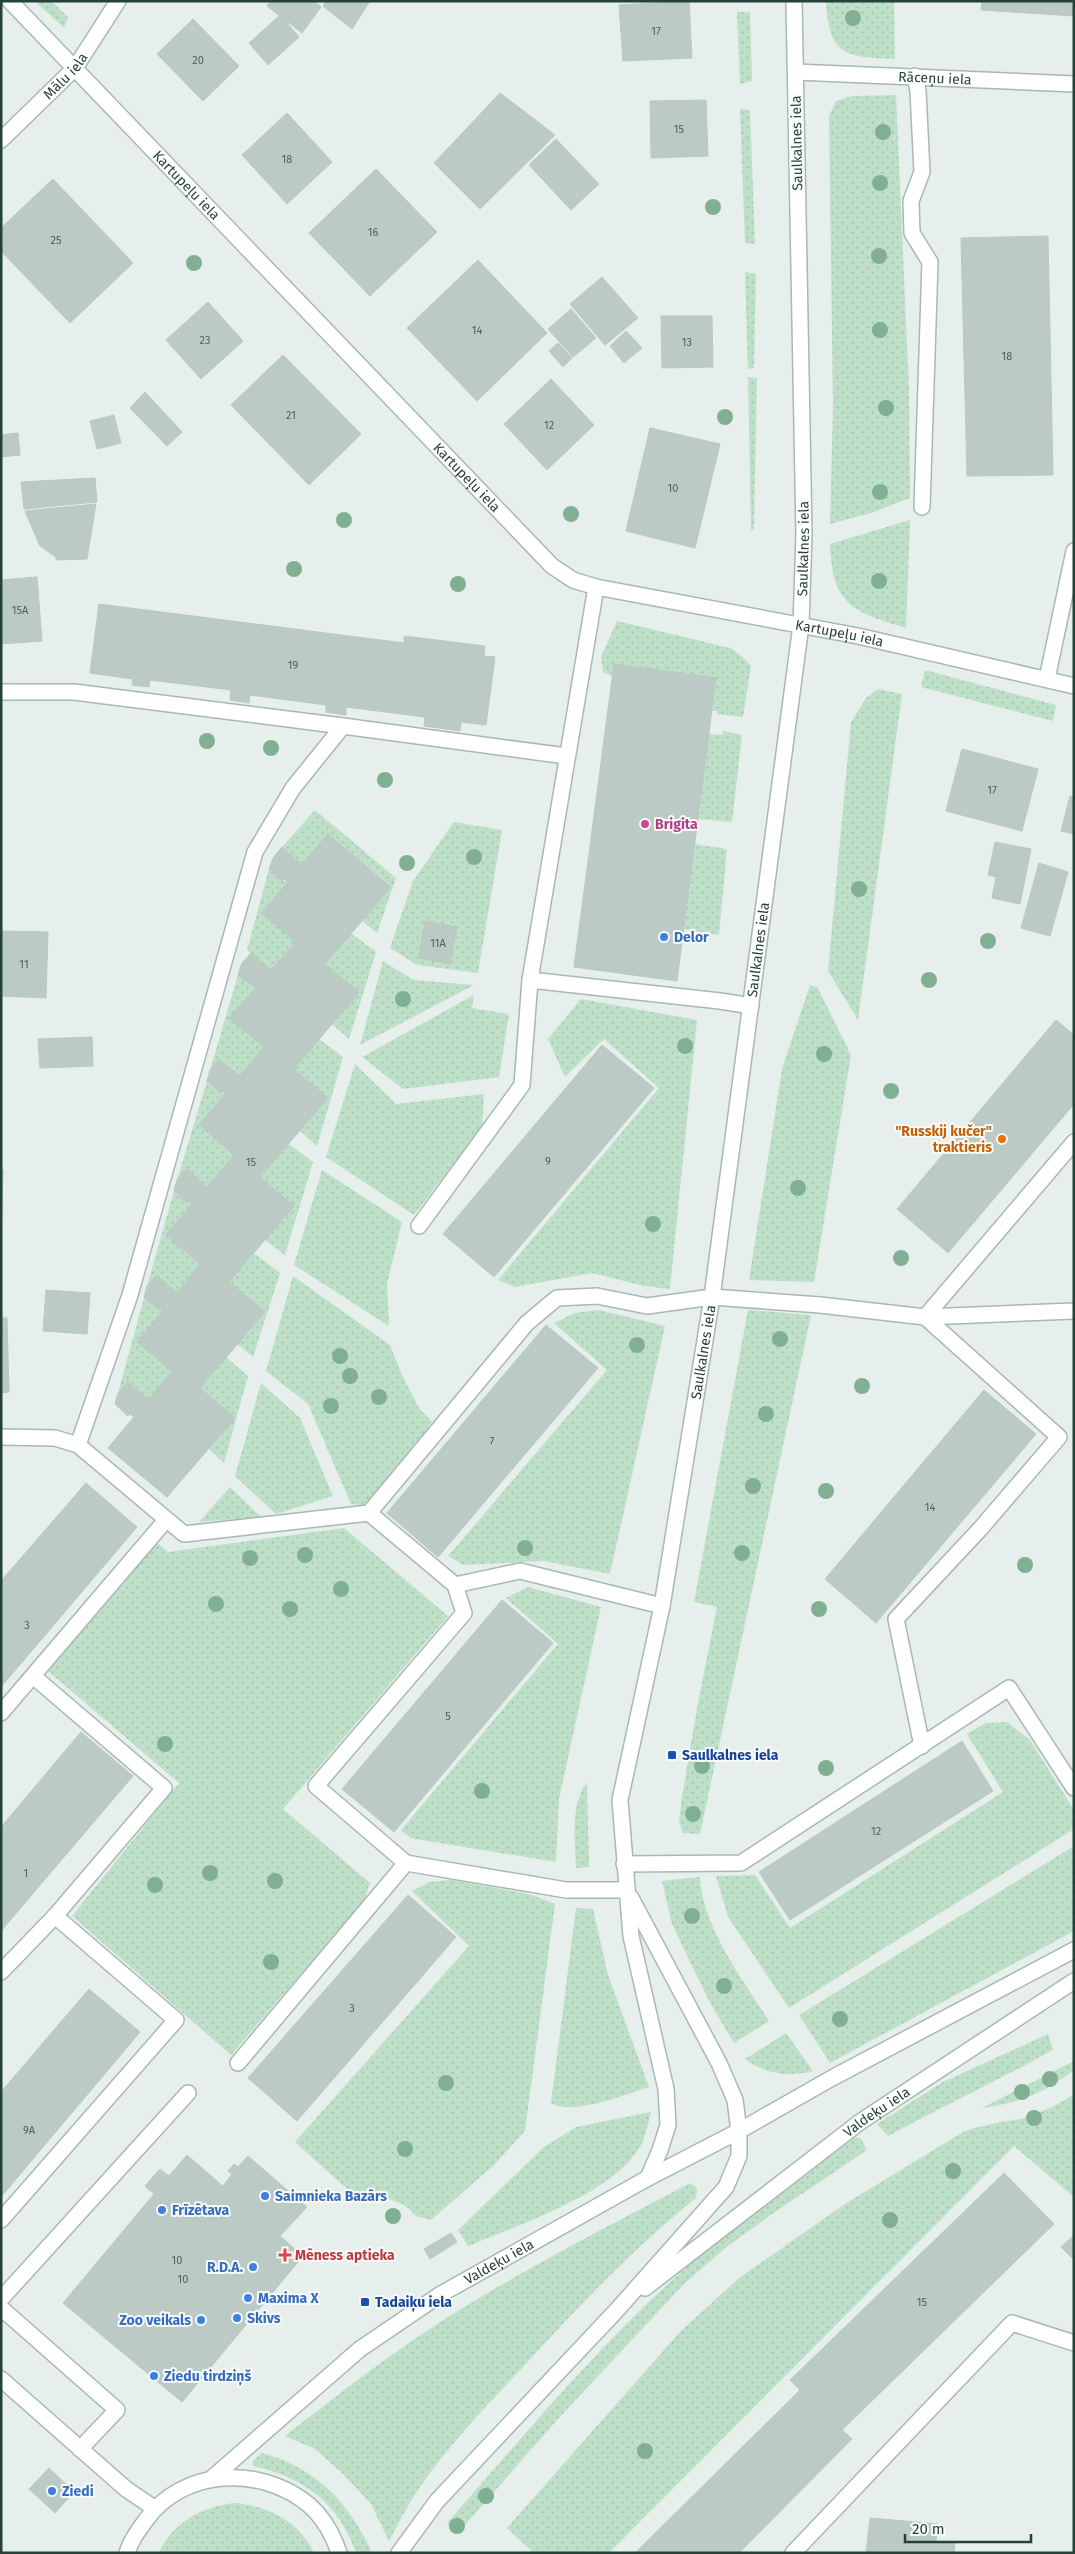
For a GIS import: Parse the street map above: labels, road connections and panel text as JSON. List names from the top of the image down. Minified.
{"streets":{"street":["Mālu iela","Rāceņu iela","Saulkalnes iela","Kartupeļu iela","Valdeķu iela"]},"crossings":[["Mālu iela","Kartupeļu iela"],["Rāceņu iela","Saulkalnes iela"],["Saulkalnes iela","Kartupeļu iela"],["Saulkalnes iela","Valdeķu iela"]],"places":{"other":["Brigita","Delor","\"Russkij kučer\" traktieris","Saimnieka Bazārs","Frīzētava","R.D.A.","Maxima X","Skivs","Zoo veikals","Ziedu tirdziņš","Ziedi"],"transit":["Saulkalnes iela","Tadaiķu iela"],"health":["Mēness aptieka"]},"house_numbers":["17","20","15","18","16","25","14","23","13","18","21","12","10","15A","19","17","11A","11","9","15","7","14","3","5","12","1","3","9A","10","10","15"],"scale_bar":"20 m"}
